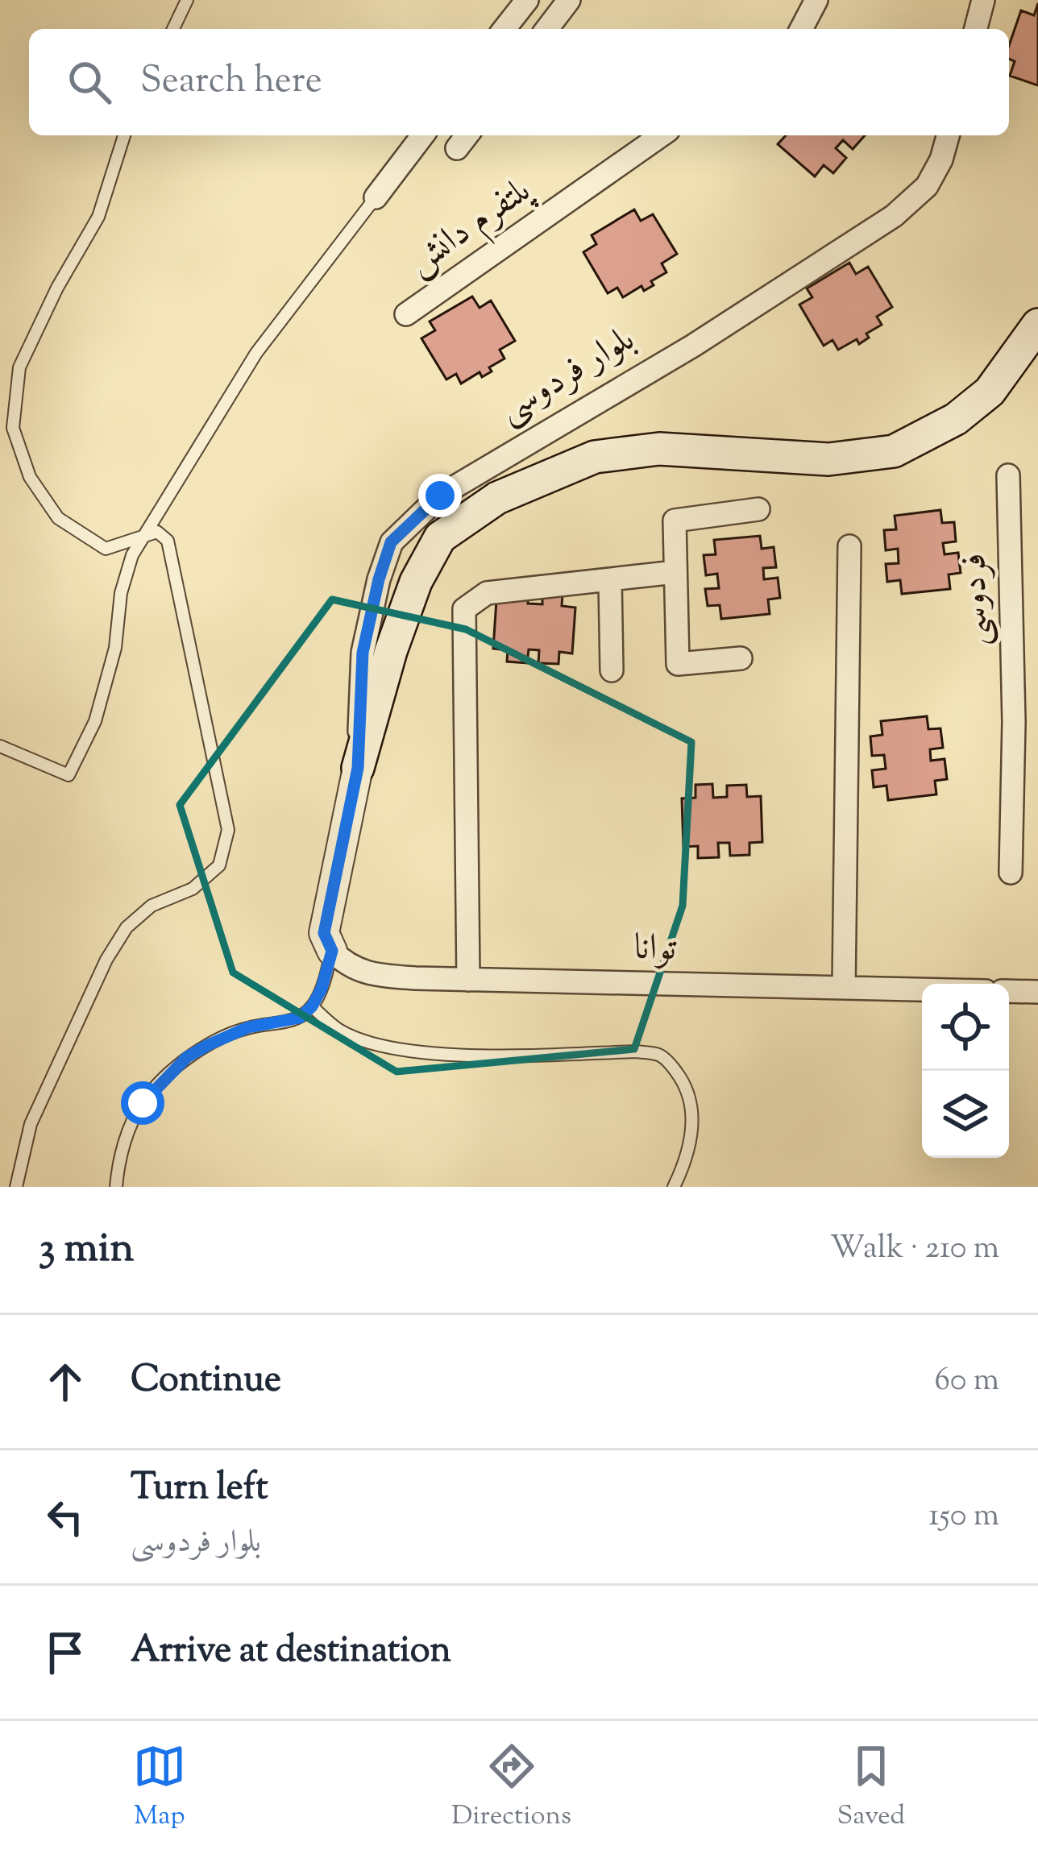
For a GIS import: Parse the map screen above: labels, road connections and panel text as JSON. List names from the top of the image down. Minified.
{"streets":{"main road":["بلوار فردوسی"],"street":["پلتفرم دانش","فردوسی","توانا"]},"crossings":[["بلوار فردوسی","توانا"]],"page":{"search":"Search here","heading":["3 min","Walk · 210 m"],"list":[["Continue","60 m"],["Turn left","بلوار فردوسی","150 m"],"Arrive at destination"],"nav":["Map","Directions","Saved"]}}
